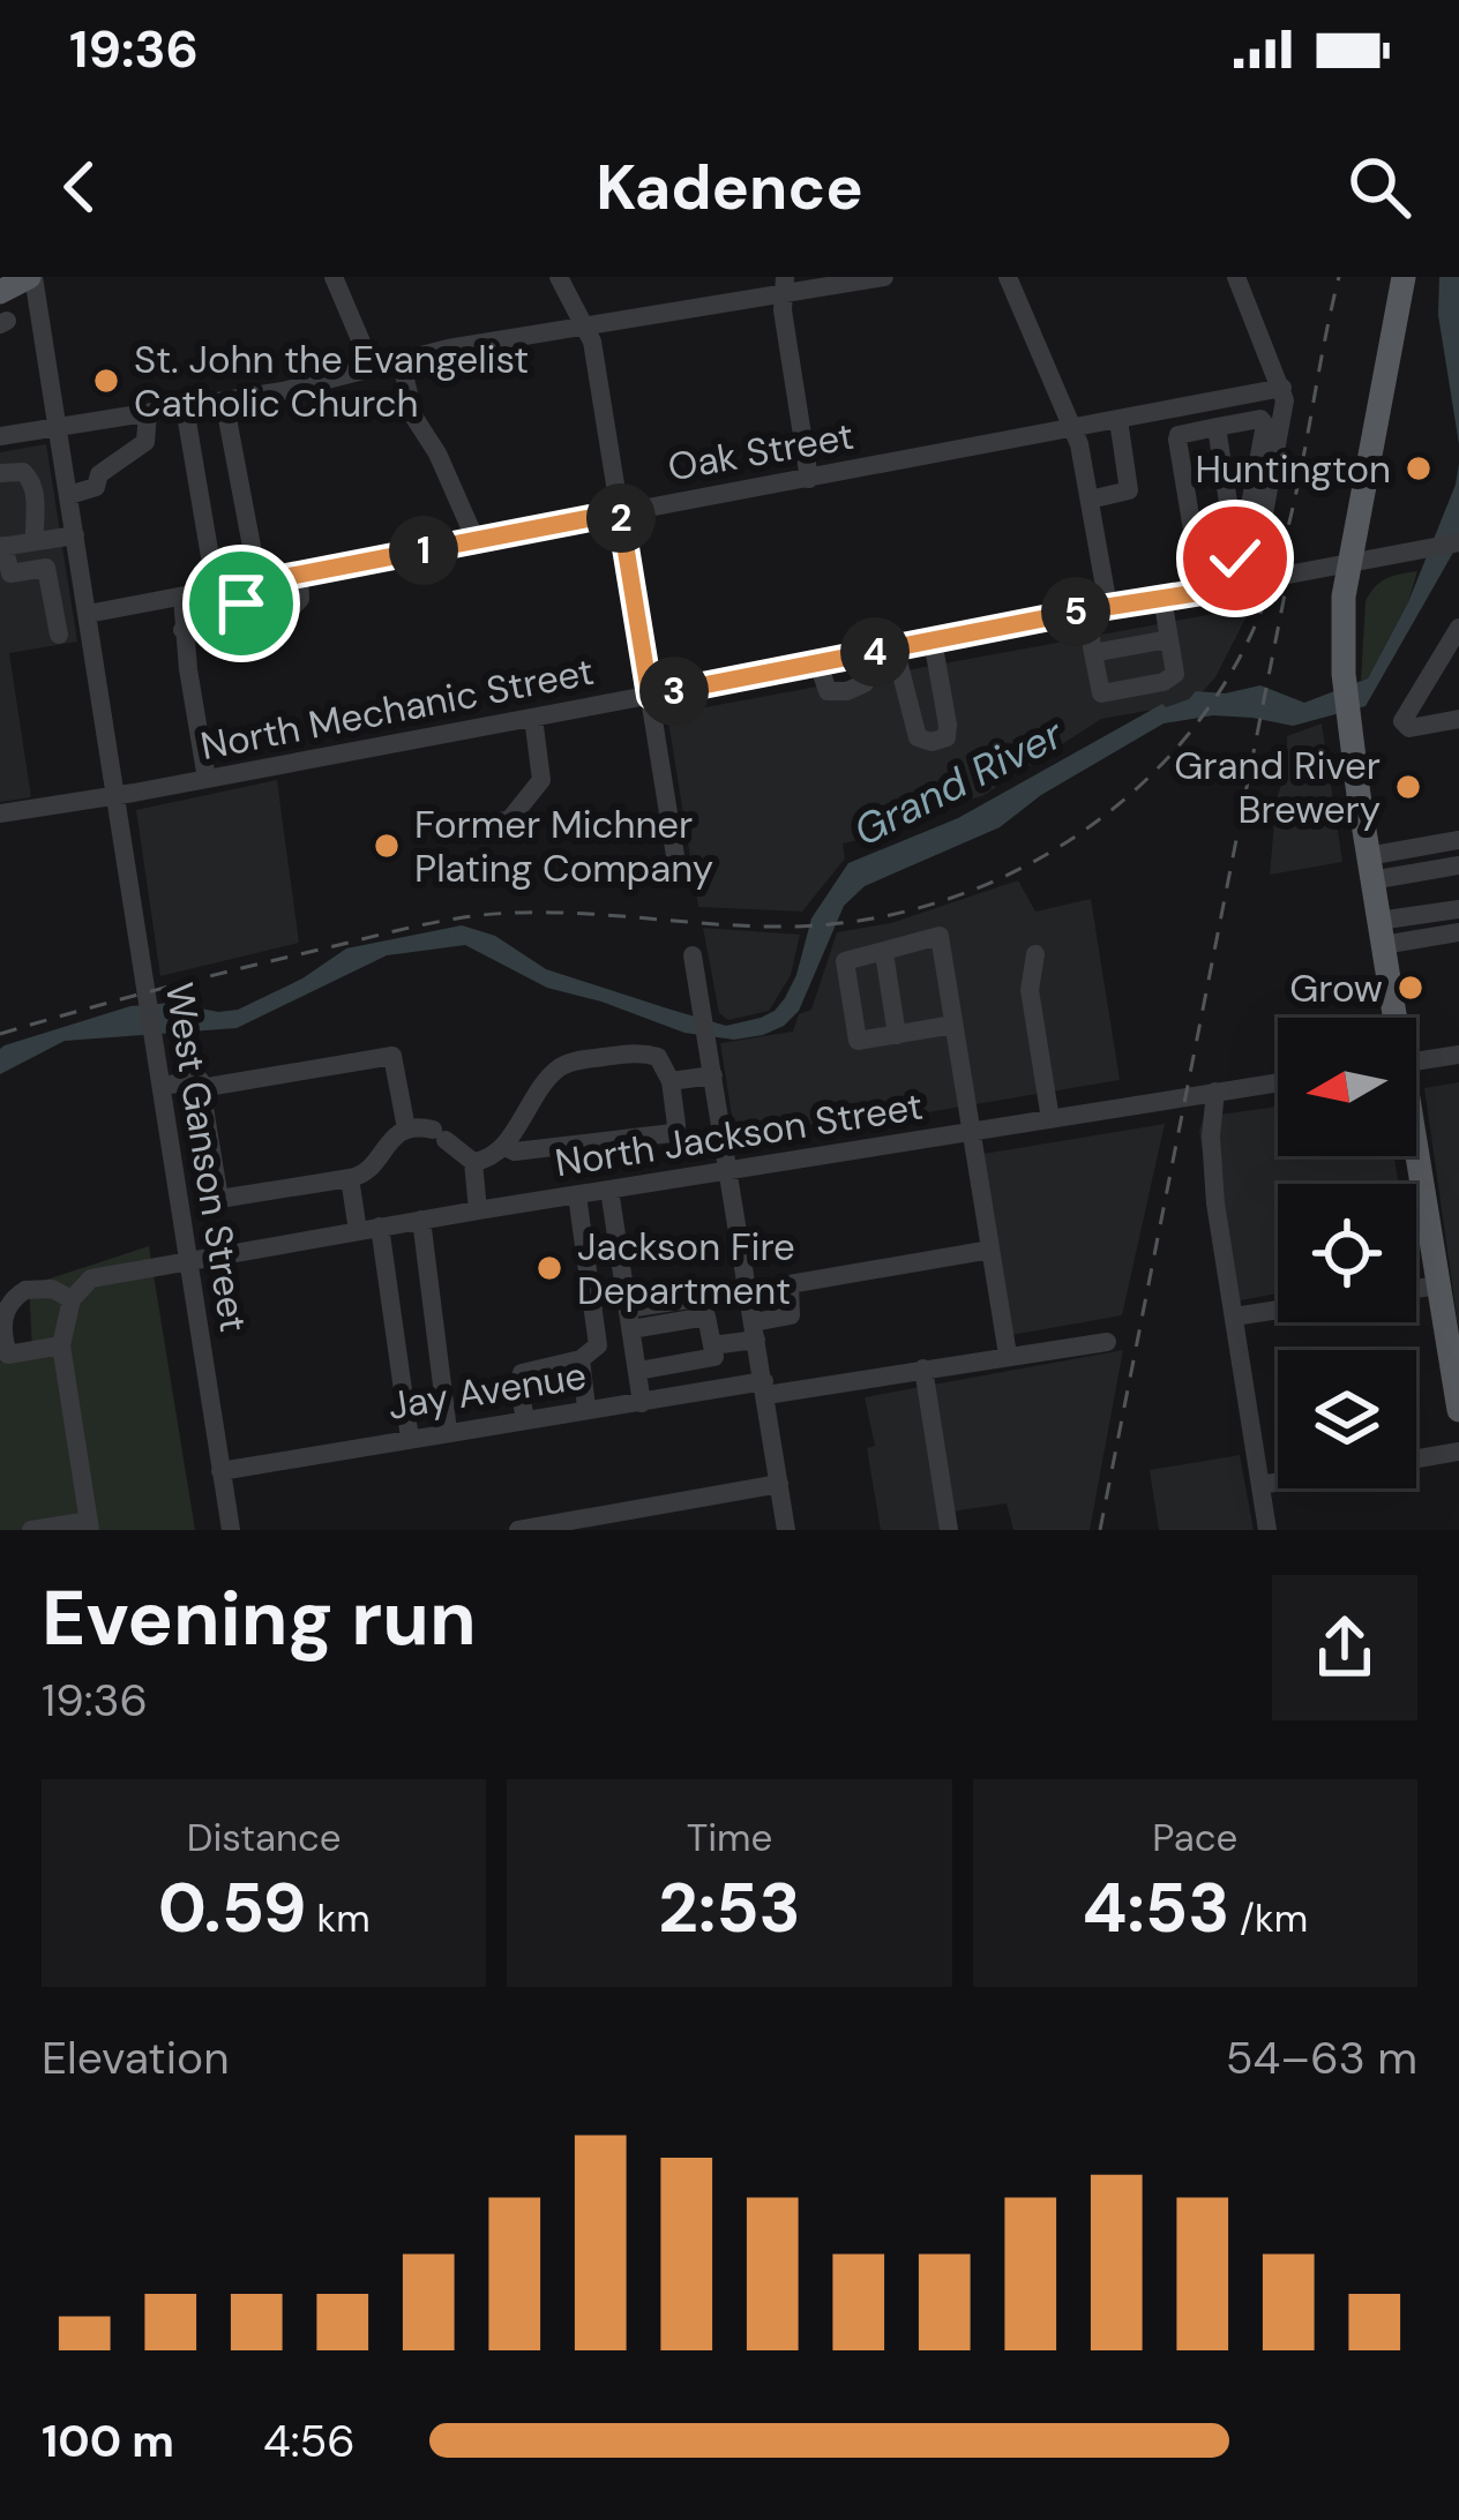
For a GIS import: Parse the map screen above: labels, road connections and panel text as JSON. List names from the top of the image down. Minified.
{"streets":{"street":["Oak Street","North Mechanic Street","North Jackson Street","West Ganson Street","Jay Avenue"]},"crossings":[["Oak Street","West Ganson Street"],["North Mechanic Street","West Ganson Street"],["North Jackson Street","West Ganson Street"],["West Ganson Street","Jay Avenue"]],"water":["Grand River"],"places":["St. John the Evangelist Catholic Church","Huntington","Grand River Brewery","Former Michner Plating Company","Grow","Jackson Fire Department"],"north":"left","page":{"status":"19:36","header":"Kadence","pins":["2","1","5","4","3"],"heading":["Evening run","19:36"],"stats":[["Distance","0.59 km"],["Time","2:53"],["Pace","4:53 /km"]],"chart":["Elevation","54–63 m"],"list":[{"name":"100 m","note":"4:56"}]}}
